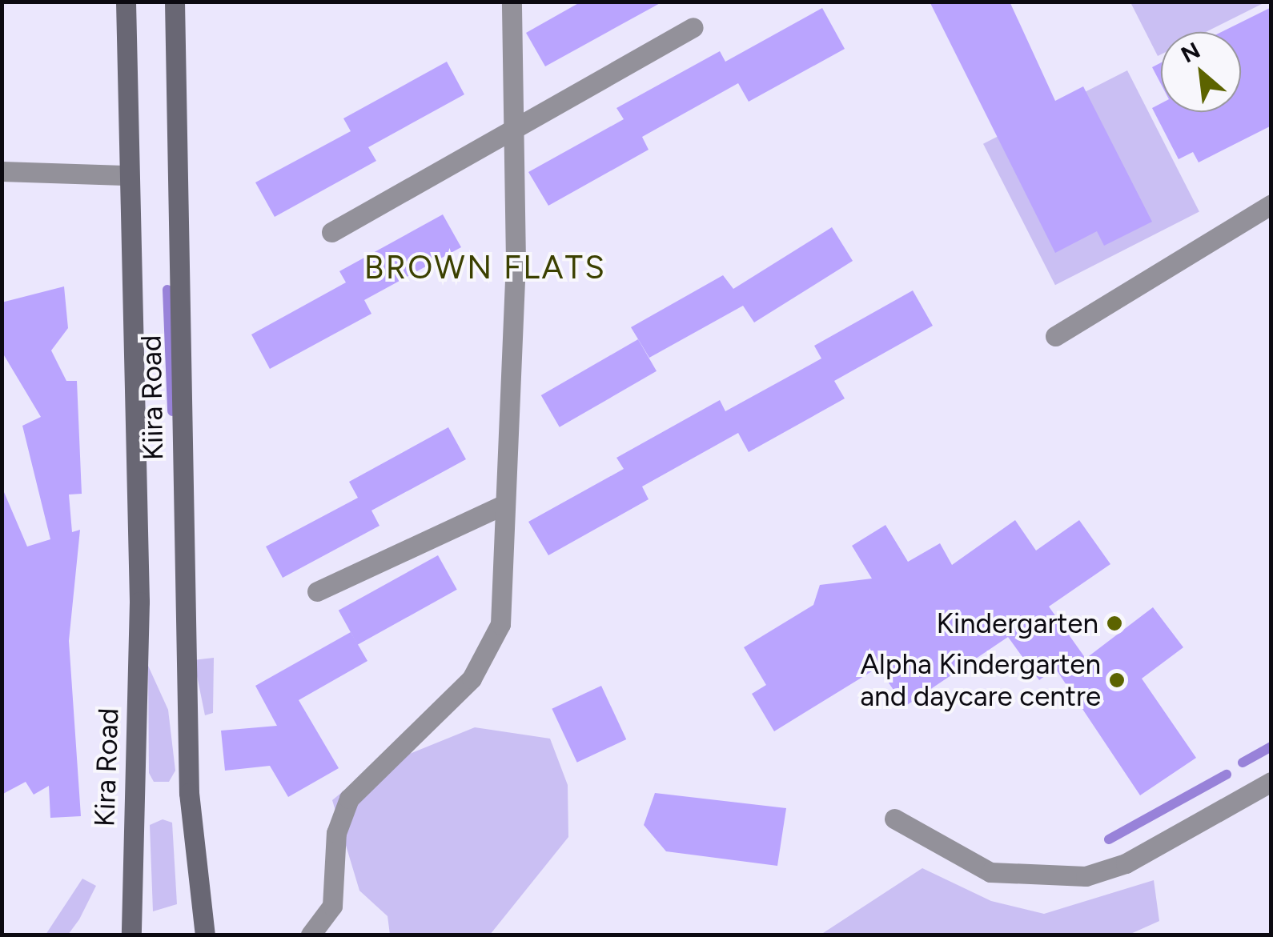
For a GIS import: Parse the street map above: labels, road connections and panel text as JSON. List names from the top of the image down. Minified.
{"streets":{"main road":["Kiira Road","Kira Road"]},"crossings":[["Kiira Road","Kira Road"]],"districts":["BROWN FLATS"],"places":["Kindergarten","Alpha Kindergarten and daycare centre"],"north":"top left"}
